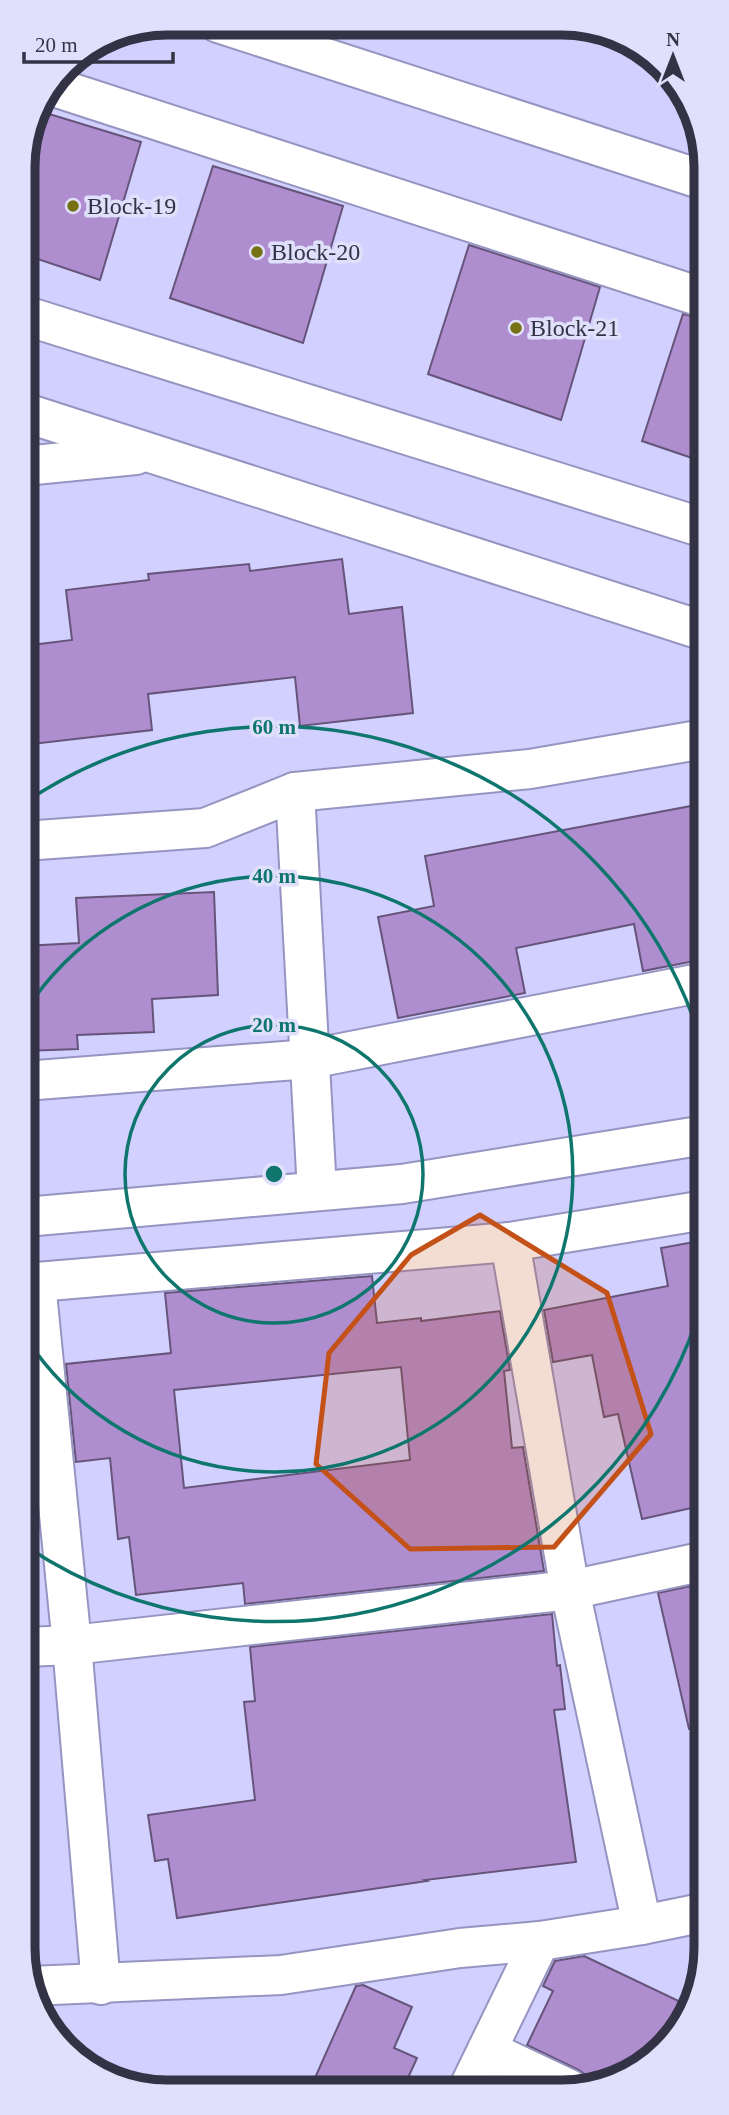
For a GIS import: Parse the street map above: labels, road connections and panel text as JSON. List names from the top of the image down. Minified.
{"places":["Block-19","Block-20","Block-21"],"scale_bar":"20 m","north":"top","rings":["60 m","40 m","20 m"]}
